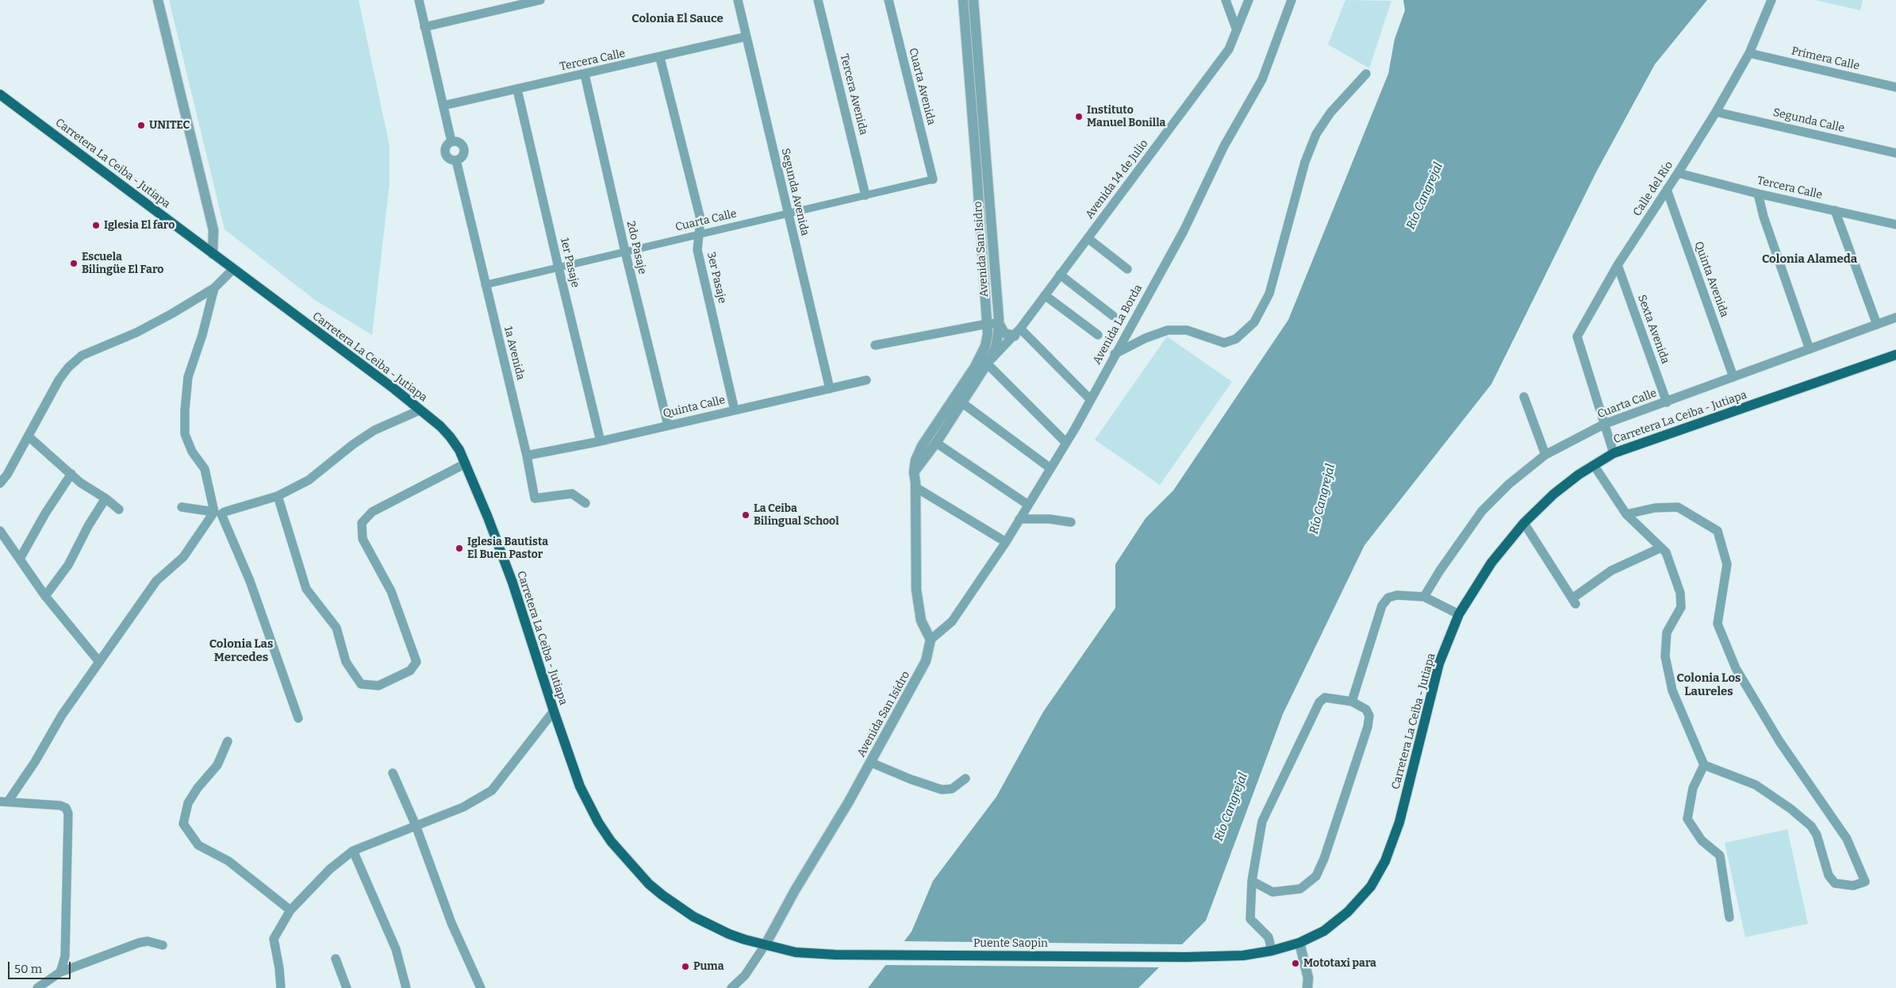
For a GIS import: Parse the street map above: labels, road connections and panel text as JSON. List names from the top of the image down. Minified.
{"streets":{"main road":["Carretera La Ceiba - Jutiapa","Puente Saopin"],"street":["Primera Calle","Tercera Calle","Cuarta Avenida","Tercera Avenida","Segunda Calle","Avenida 14 de Julio","Calle del Río","Segunda Avenida","Cuarta Calle","2do Pasaje","Avenida San Isidro","1er Pasaje","3er Pasaje","Quinta Avenida","Avenida La Borda","Sexta Avenida","1a Avenida","Quinta Calle"]},"crossings":[["Primera Calle","Calle del Río"],["Tercera Calle","Calle del Río"],["Tercera Calle","Segunda Avenida"],["Tercera Calle","2do Pasaje"],["Tercera Calle","1er Pasaje"],["Tercera Calle","3er Pasaje"],["Tercera Calle","1a Avenida"],["Cuarta Avenida","Cuarta Calle"],["Tercera Avenida","Cuarta Calle"],["Segunda Calle","Calle del Río"],["Carretera La Ceiba - Jutiapa","Avenida San Isidro"],["Carretera La Ceiba - Jutiapa","Puente Saopin"],["Avenida 14 de Julio","Avenida San Isidro"],["Calle del Río","Cuarta Calle"],["Calle del Río","Quinta Avenida"],["Calle del Río","Sexta Avenida"],["Segunda Avenida","Cuarta Calle"],["Segunda Avenida","Quinta Calle"],["Cuarta Calle","2do Pasaje"],["Cuarta Calle","1er Pasaje"],["Cuarta Calle","3er Pasaje"],["Cuarta Calle","Quinta Avenida"],["Cuarta Calle","Sexta Avenida"],["Cuarta Calle","1a Avenida"],["2do Pasaje","Quinta Calle"],["Avenida San Isidro","Avenida La Borda"],["1er Pasaje","Quinta Calle"],["3er Pasaje","Quinta Calle"],["1a Avenida","Quinta Calle"]],"districts":["Colonia El Sauce","Colonia Alameda","Colonia Las Mercedes","Colonia Los Laureles"],"water":["Río Cangrejal"],"places":["Instituto Manuel Bonilla","UNITEC","Iglesia El faro","Escuela Bilingüe El Faro","La Ceiba Bilingual School","Iglesia Bautista El Buen Pastor","Mototaxi para","Puma"],"scale_bar":"50 m"}
